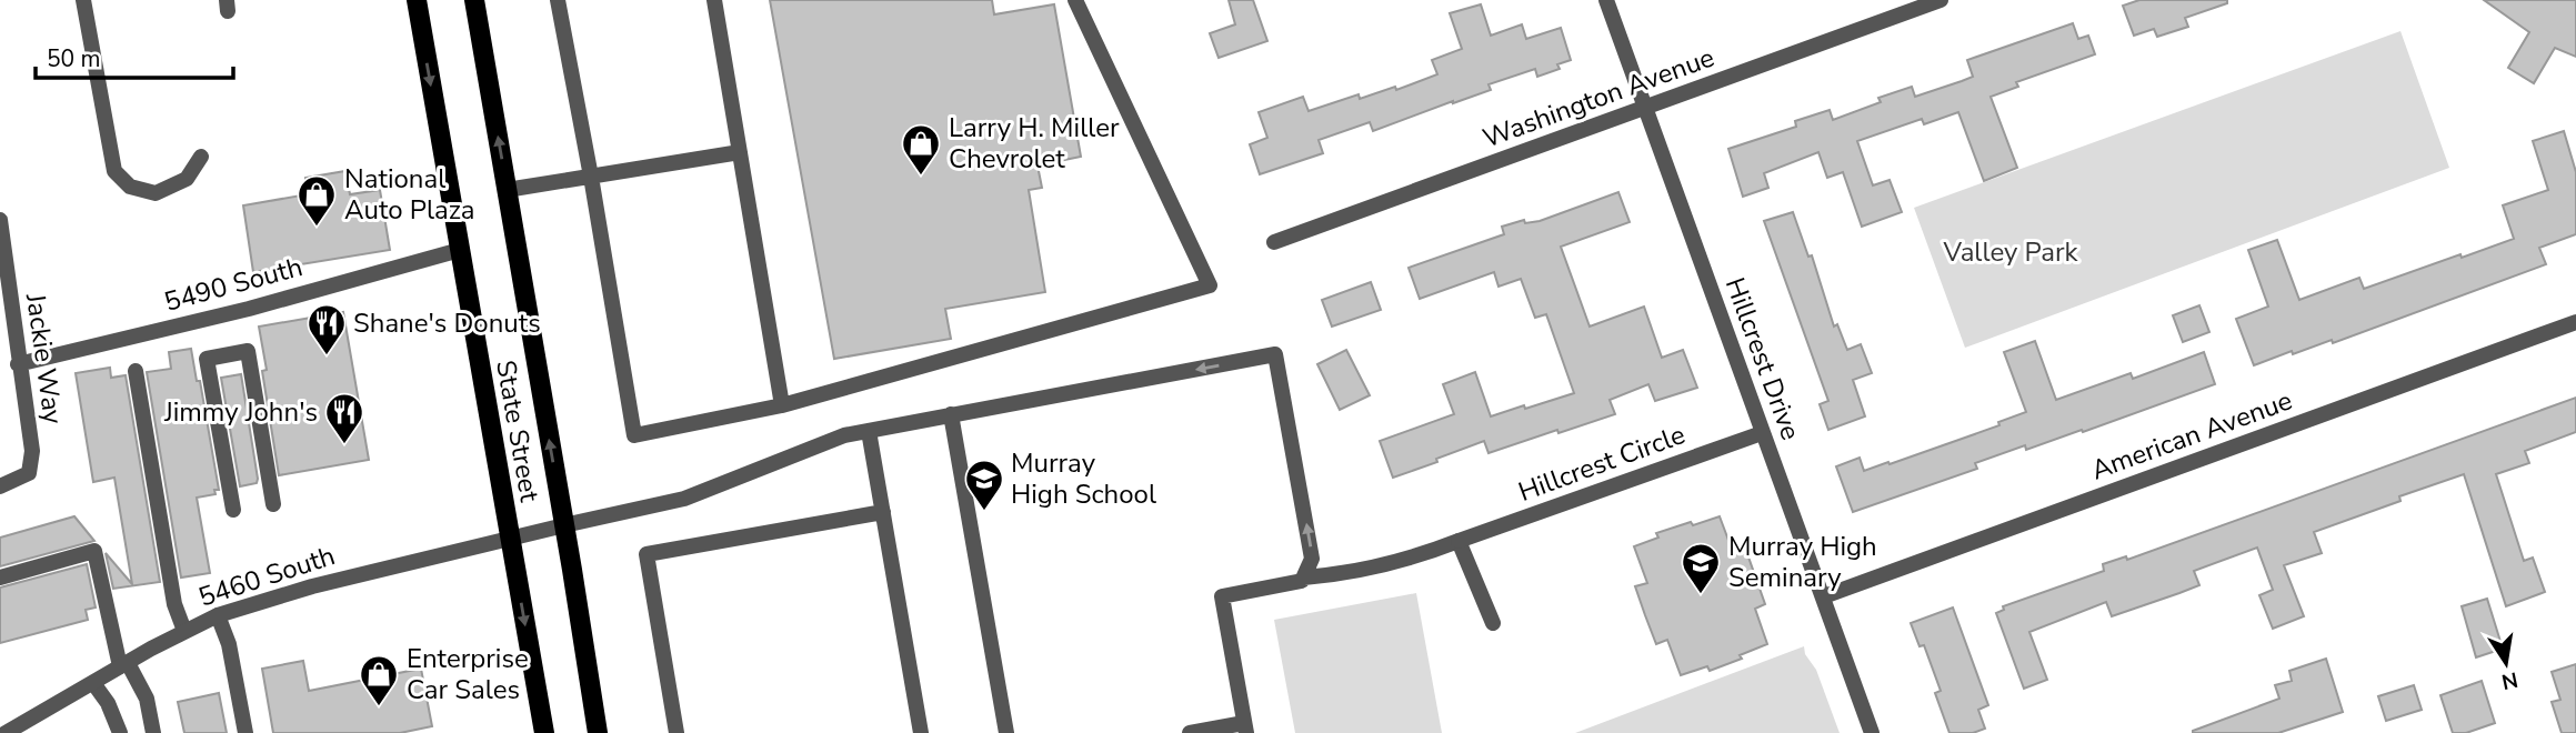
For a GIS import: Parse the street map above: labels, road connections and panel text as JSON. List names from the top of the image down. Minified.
{"streets":{"main road":["State Street"],"street":["Washington Avenue","5490 South","Jackie Way","Hillcrest Drive","American Avenue","Hillcrest Circle","5460 South"]},"crossings":[["Washington Avenue","Hillcrest Drive"],["5490 South","Jackie Way"],["5490 South","State Street"],["Hillcrest Drive","American Avenue"],["Hillcrest Drive","Hillcrest Circle"],["State Street","5460 South"],["Hillcrest Circle","5460 South"]],"parks":["Valley Park"],"places":{"shop":["Larry H. Miller Chevrolet","National Auto Plaza","Enterprise Car Sales"],"restaurant":["Shane's Donuts","Jimmy John's"],"school or university":["Murray High School","Murray High Seminary"]},"scale_bar":"50 m","north":"bottom"}
